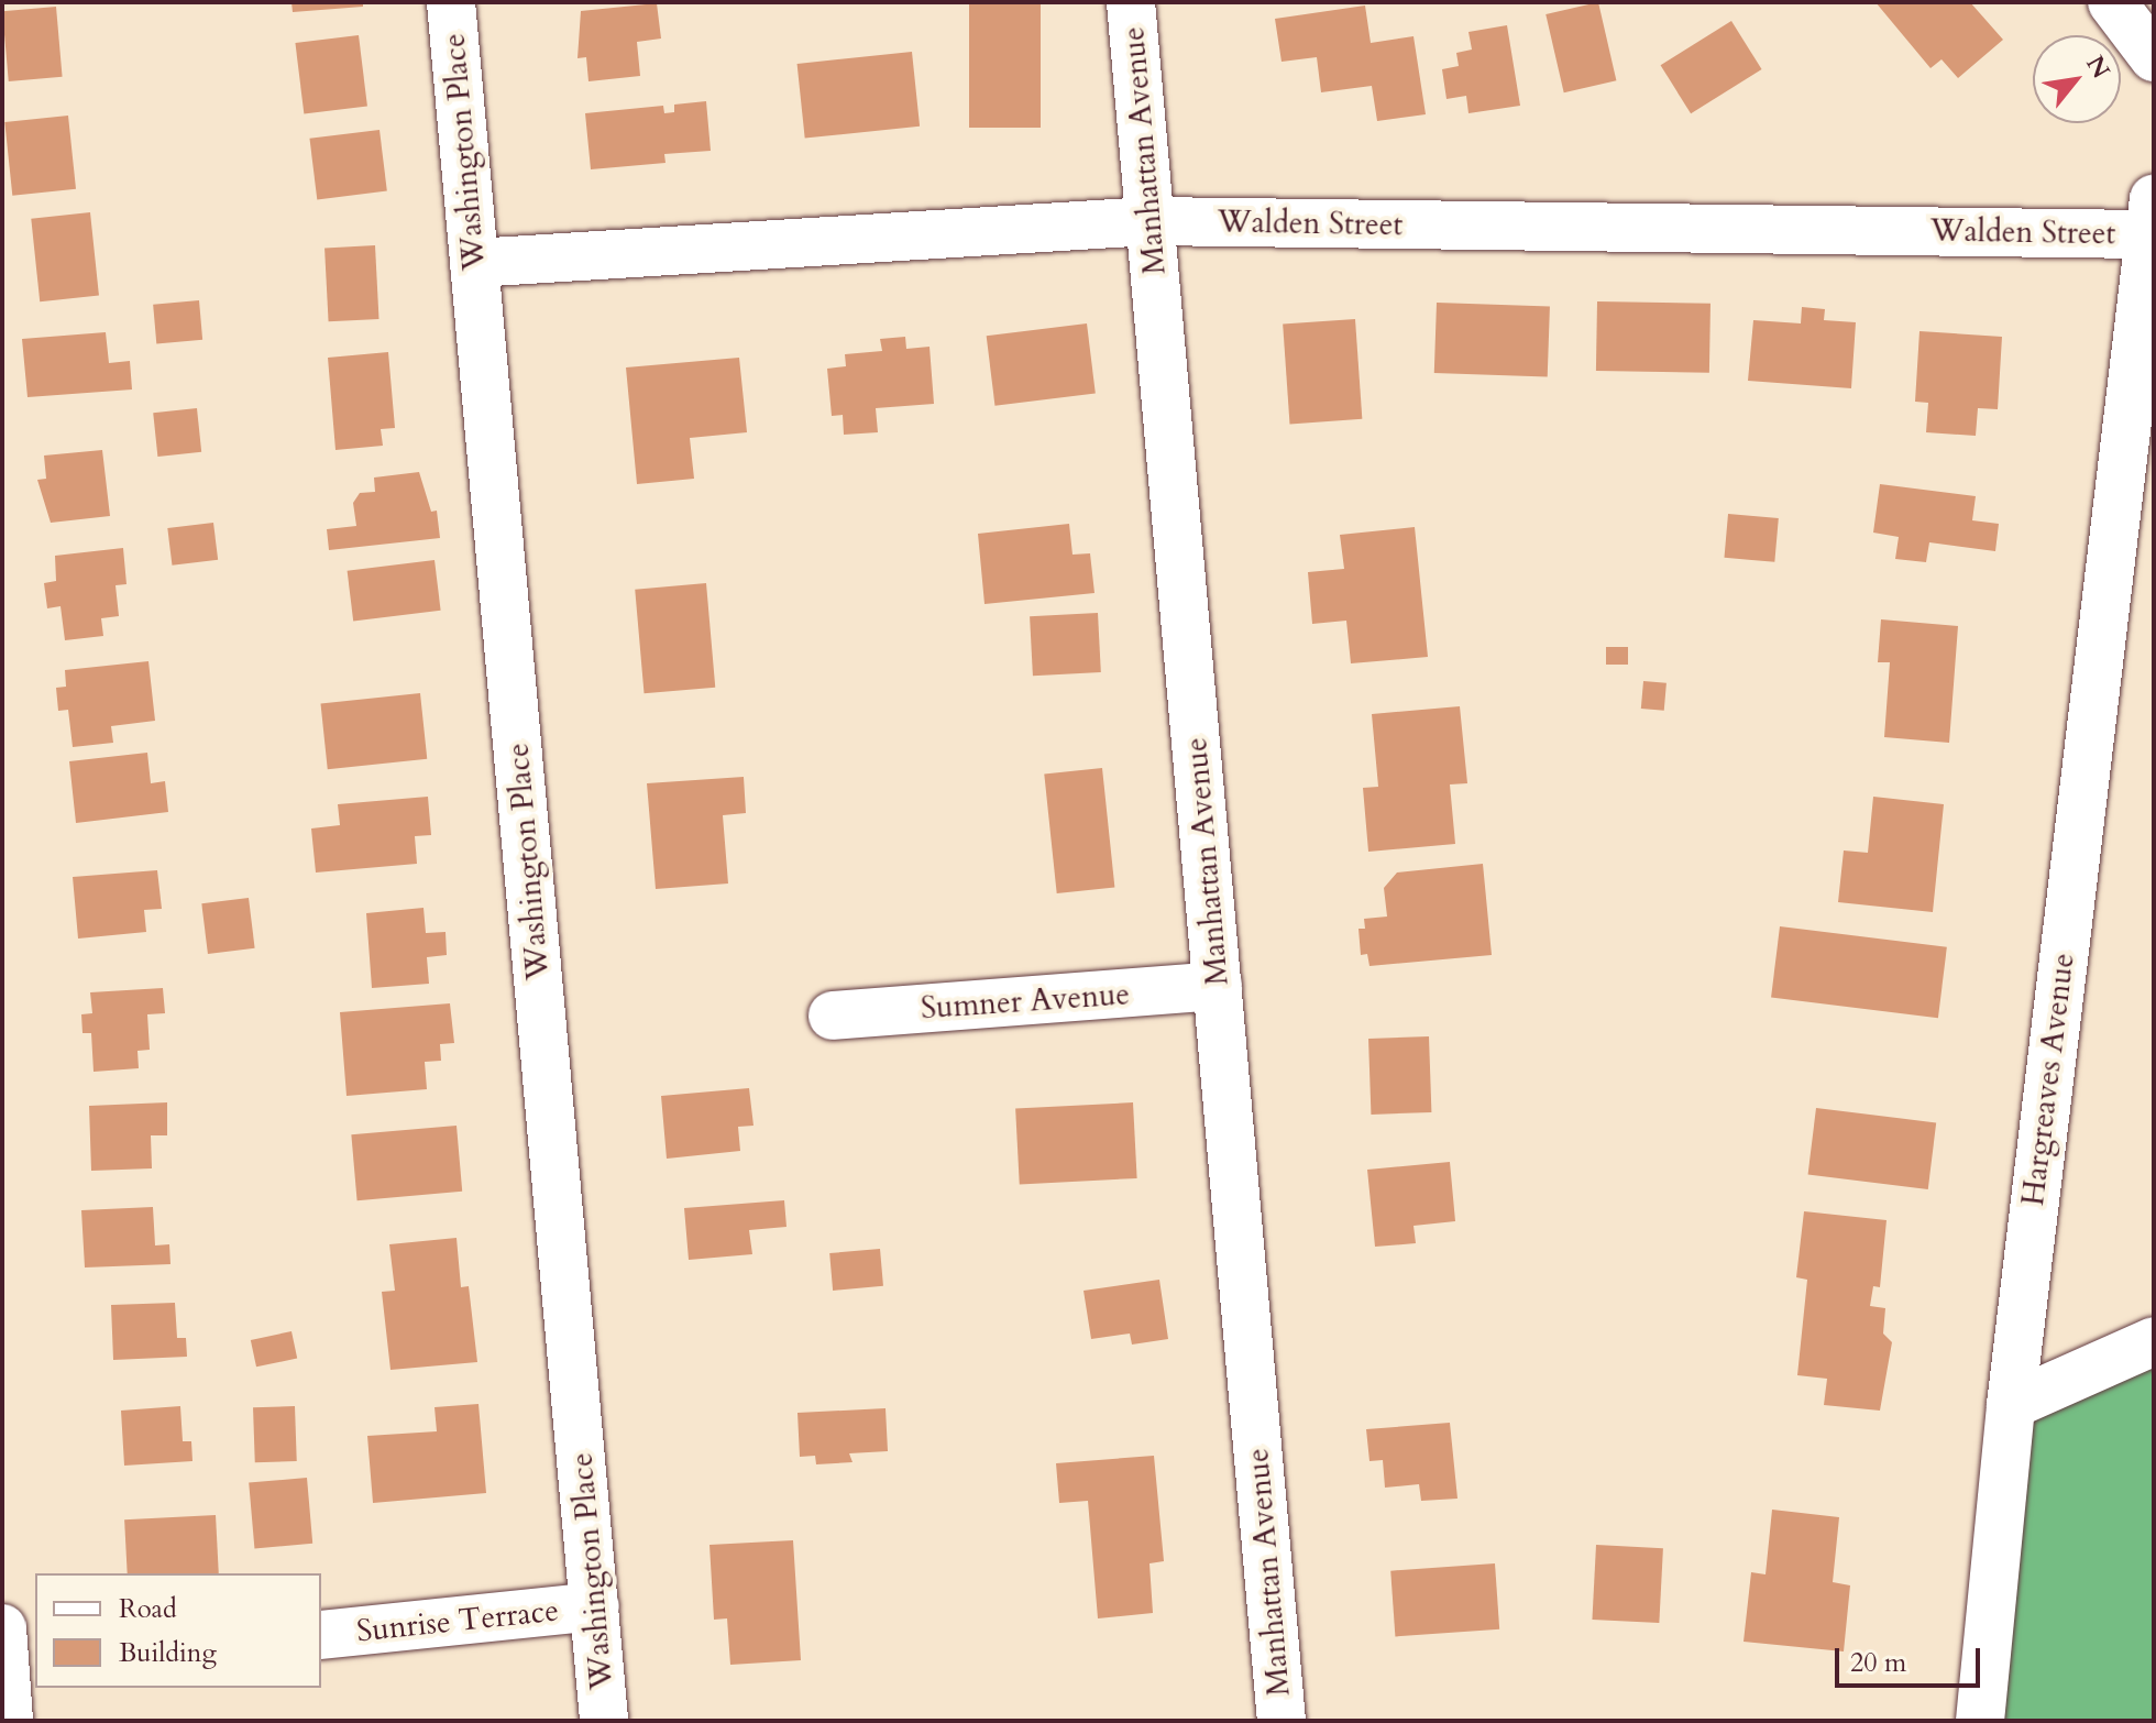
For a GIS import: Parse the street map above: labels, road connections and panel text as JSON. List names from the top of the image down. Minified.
{"streets":{"street":["Manhattan Avenue","Washington Place","Walden Street","Sumner Avenue","Hargreaves Avenue","Sunrise Terrace"]},"crossings":[["Manhattan Avenue","Walden Street"],["Manhattan Avenue","Sumner Avenue"],["Washington Place","Walden Street"],["Washington Place","Sunrise Terrace"],["Walden Street","Hargreaves Avenue"]],"legend":["Road","Building"],"scale_bar":"20 m","north":"top right"}
